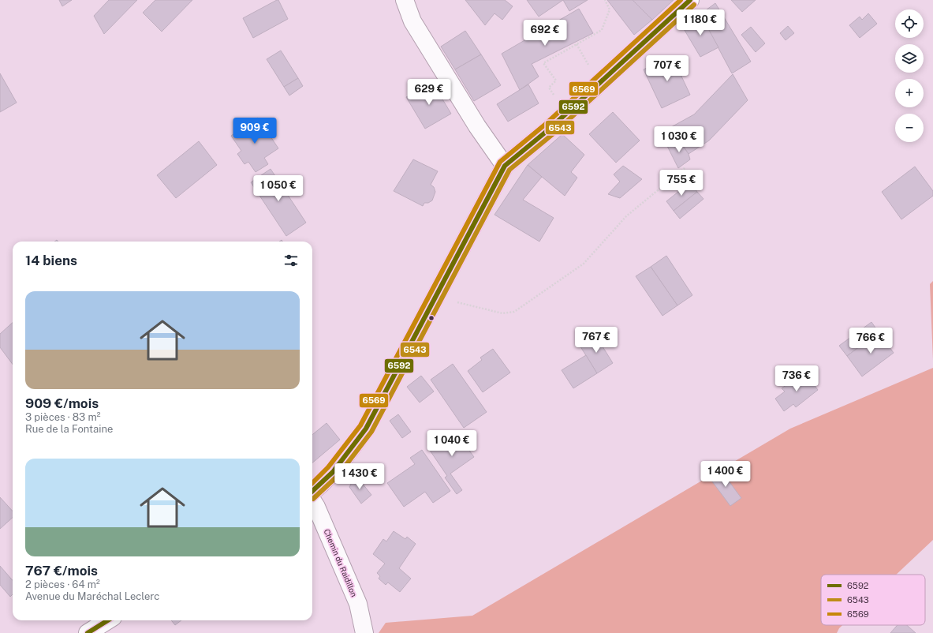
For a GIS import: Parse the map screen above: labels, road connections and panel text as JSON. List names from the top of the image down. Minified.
{"streets":{"street":["Chemin du Raidillon"]},"lines":["transit line 6592","transit line 6569","transit line 6543"],"legend":["6592","6543","6569"],"page":{"map_buttons":["+","−"],"price":["1 180 €","692 €","707 €","629 €","909 €","1 030 €","755 €","1 050 €","767 €","766 €","736 €","1 040 €","1 400 €","1 430 €"],"heading":"14 biens","list":[{"name":"909 €/mois","note":"3 pièces · 83 m² · Rue de la Fontaine"},{"name":"767 €/mois","note":"2 pièces · 64 m² · Avenue du Maréchal Leclerc"}]}}
